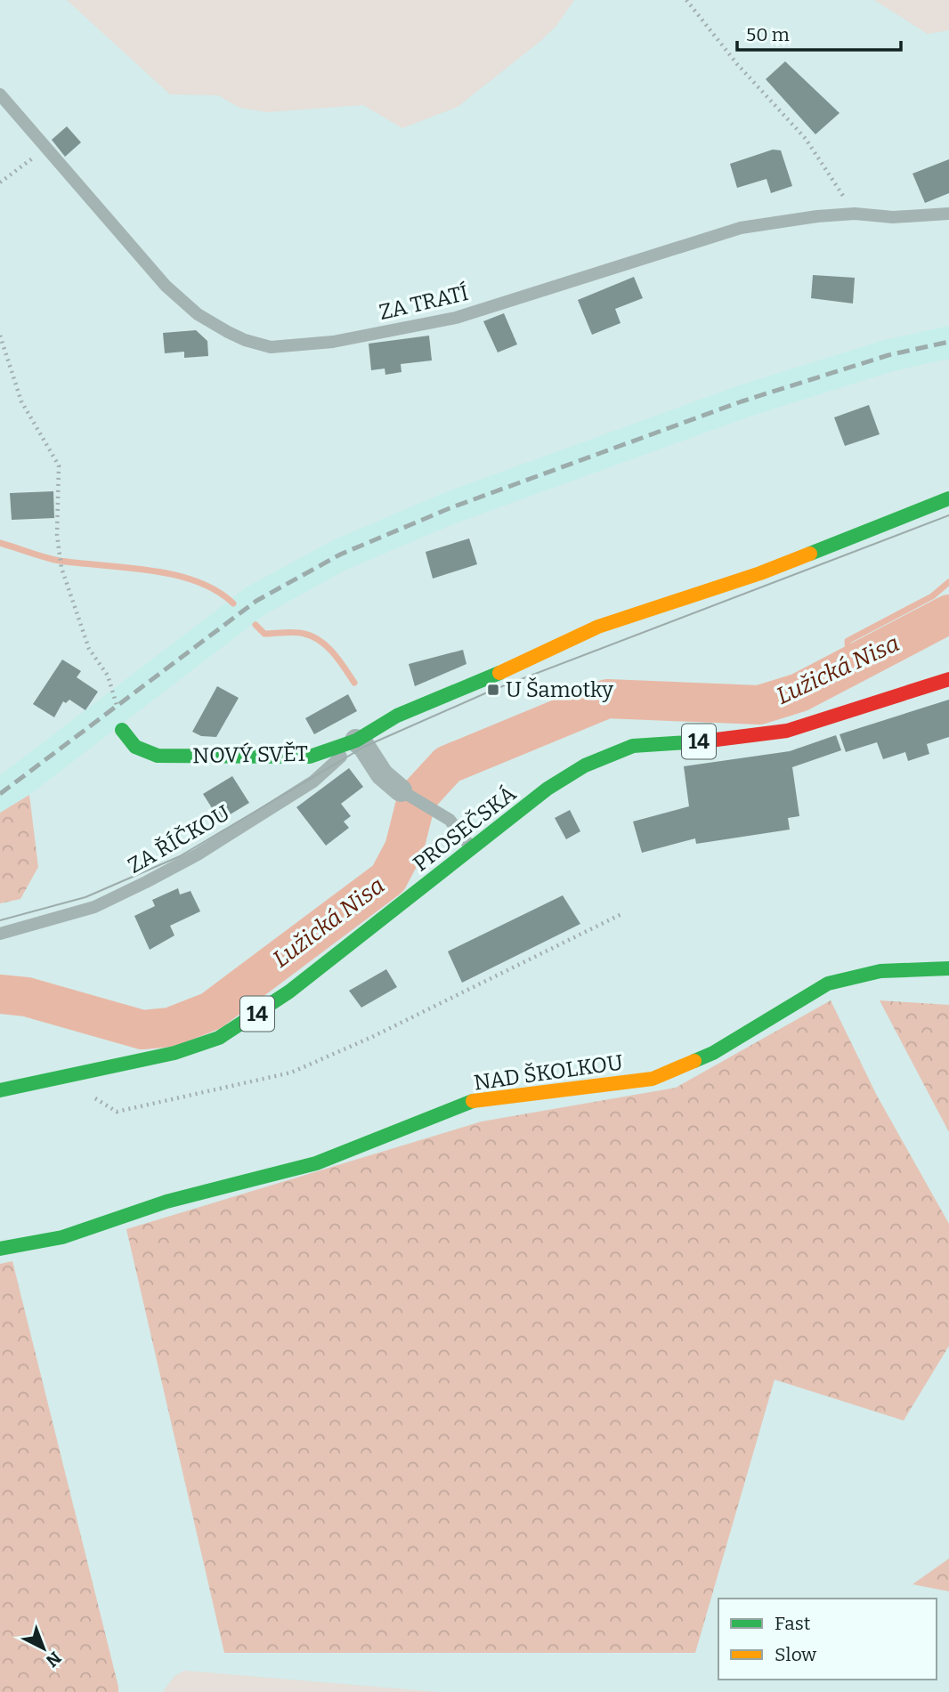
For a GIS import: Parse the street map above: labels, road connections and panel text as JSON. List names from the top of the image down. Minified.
{"streets":{"street":["14","NOVÝ SVĚT","PROSEČSKÁ","NAD ŠKOLKOU"],"lane":["ZA TRATÍ","ZA ŘÍČKOU"]},"crossings":[["NOVÝ SVĚT","ZA ŘÍČKOU"]],"water":["Lužická Nisa"],"places":{"transit":["U Šamotky"]},"legend":["Fast","Slow"],"scale_bar":"50 m","north":"bottom right"}
